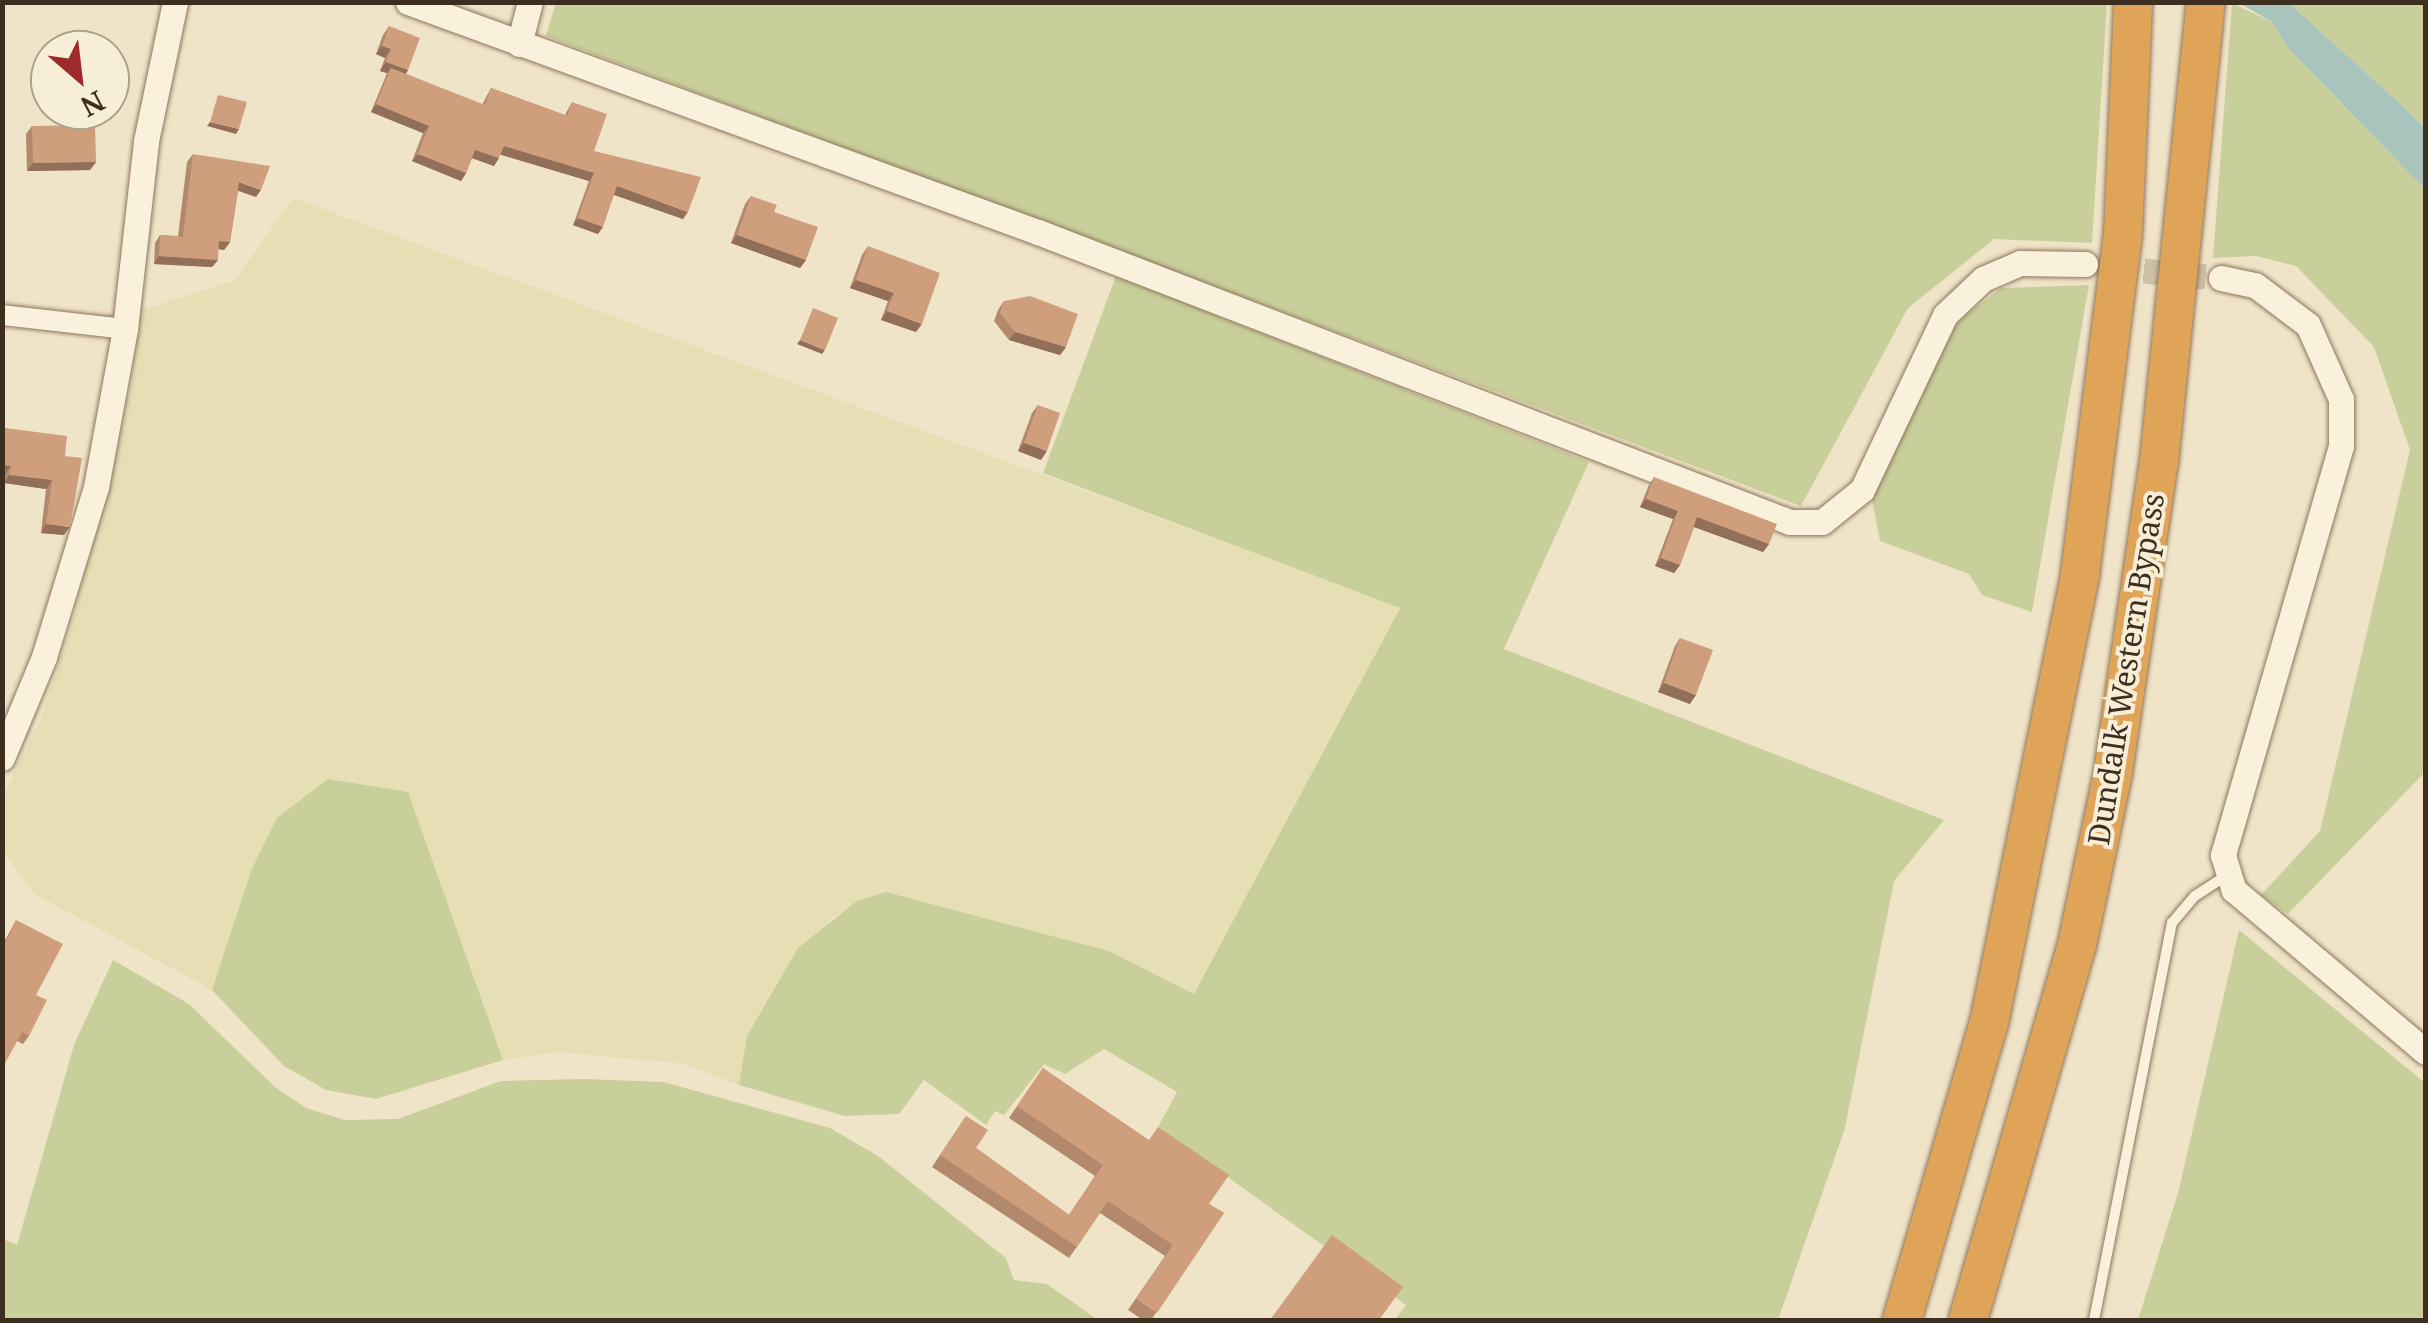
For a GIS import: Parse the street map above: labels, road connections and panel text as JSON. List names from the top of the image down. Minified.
{"streets":{"highway":["Dundalk Western Bypass"]},"north":"bottom right"}
